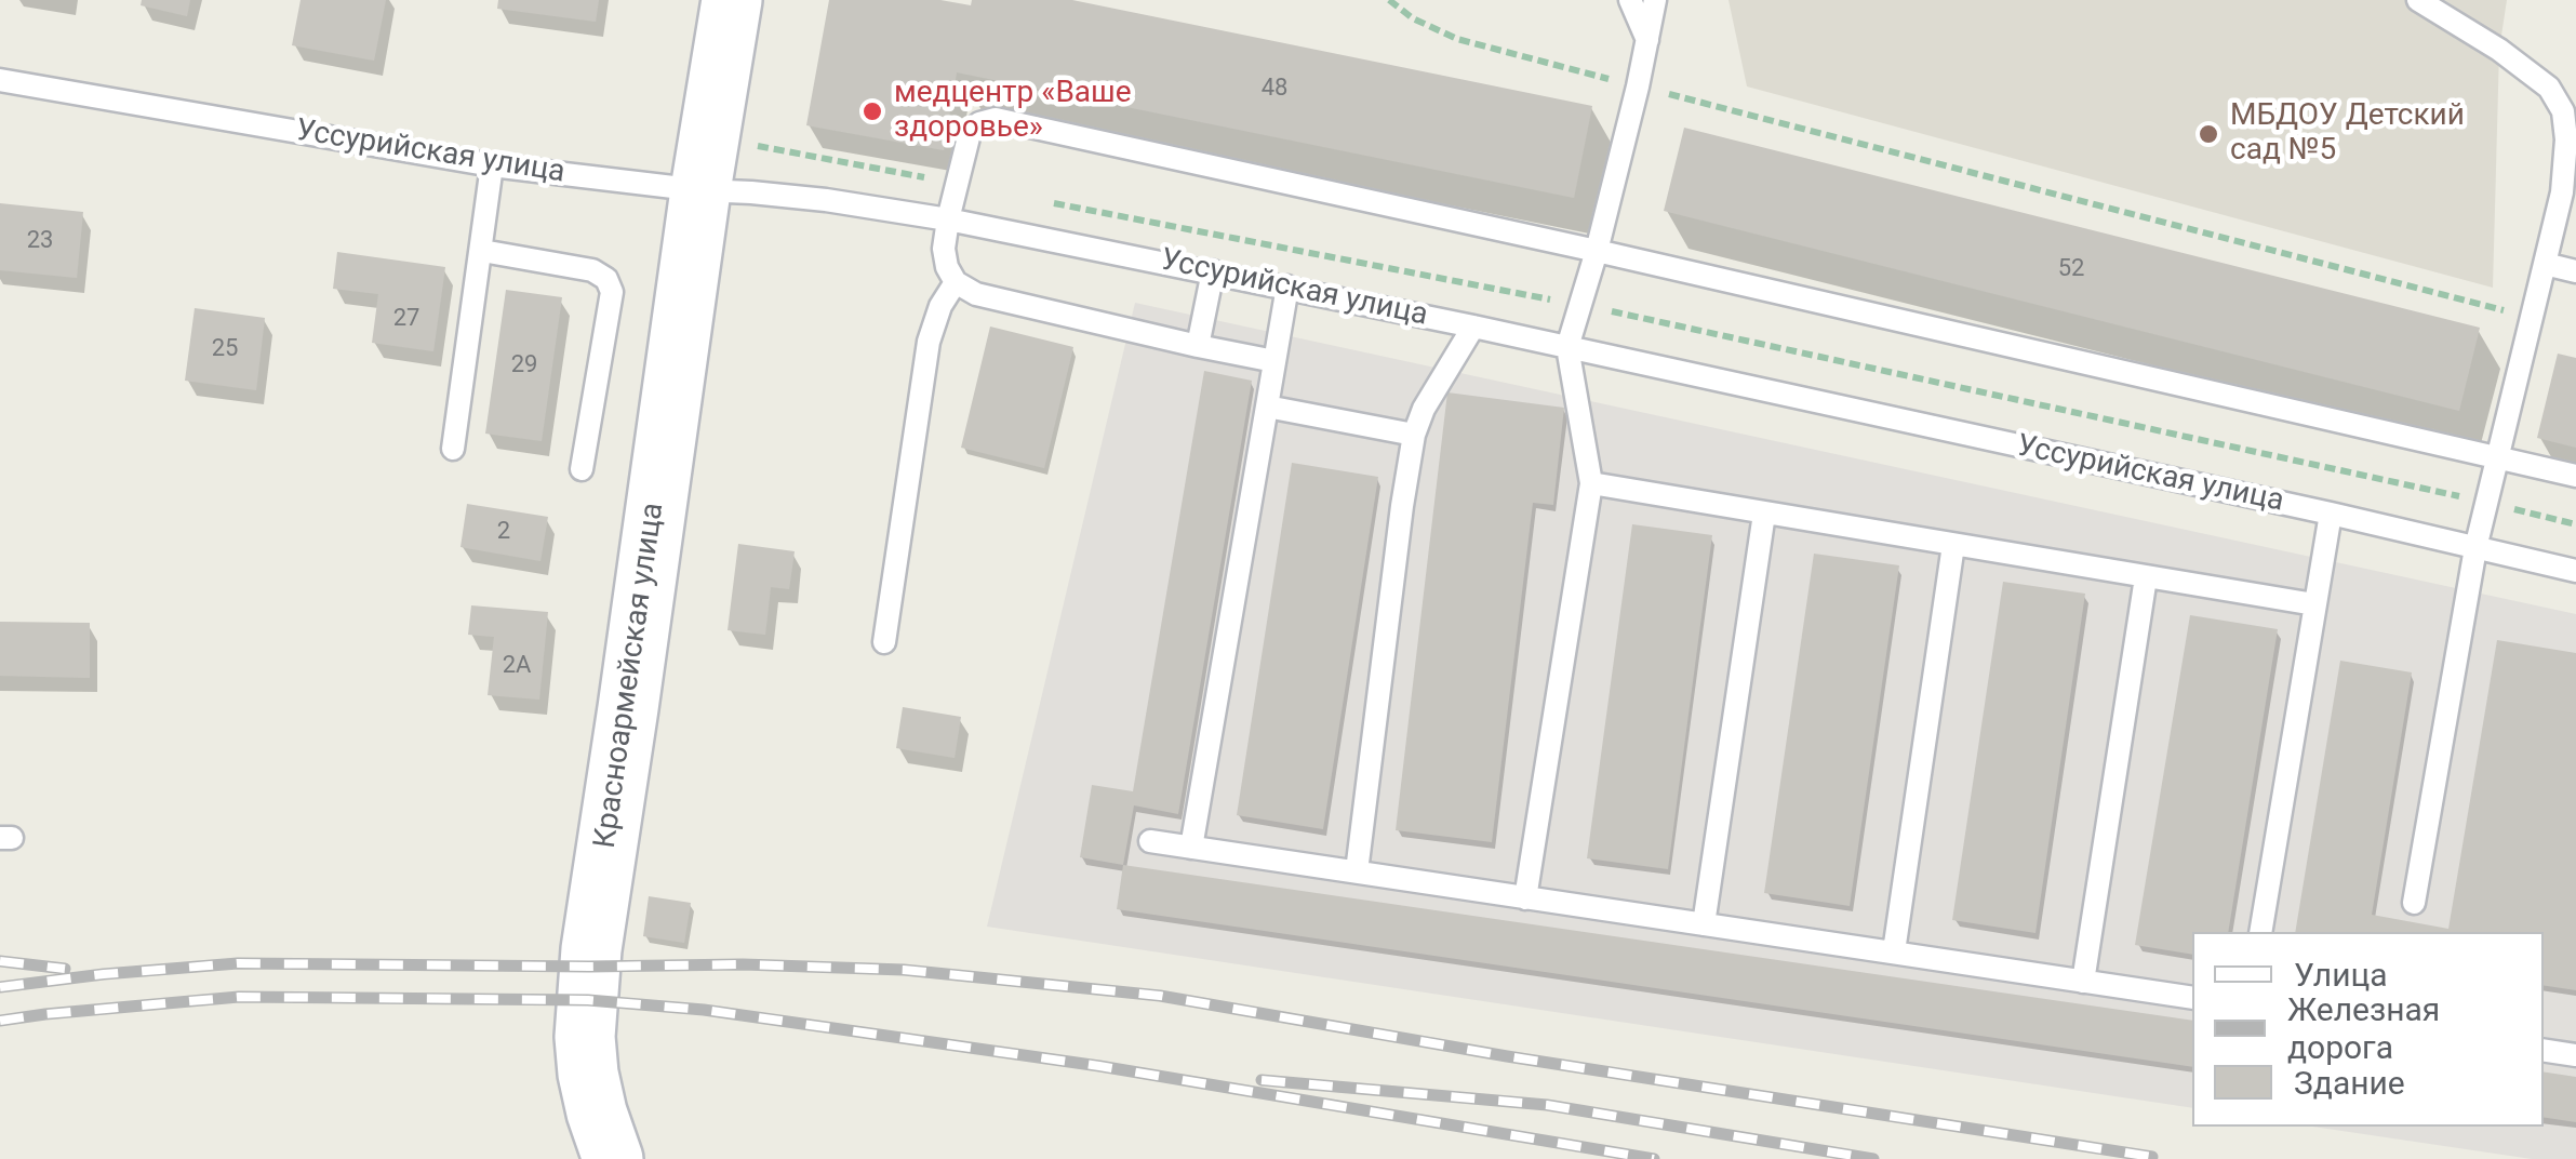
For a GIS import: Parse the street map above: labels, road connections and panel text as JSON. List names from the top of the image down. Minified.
{"streets":{"main road":["Красноармейская улица"],"lane":["Уссурийская улица"]},"crossings":[["Уссурийская улица","Красноармейская улица"]],"places":["медцентр «Ваше здоровье»","МБДОУ Детский сад №5"],"house_numbers":["48","23","52","27","25","29","2","2А"],"legend":["Улица","Железная дорога","Здание"]}
